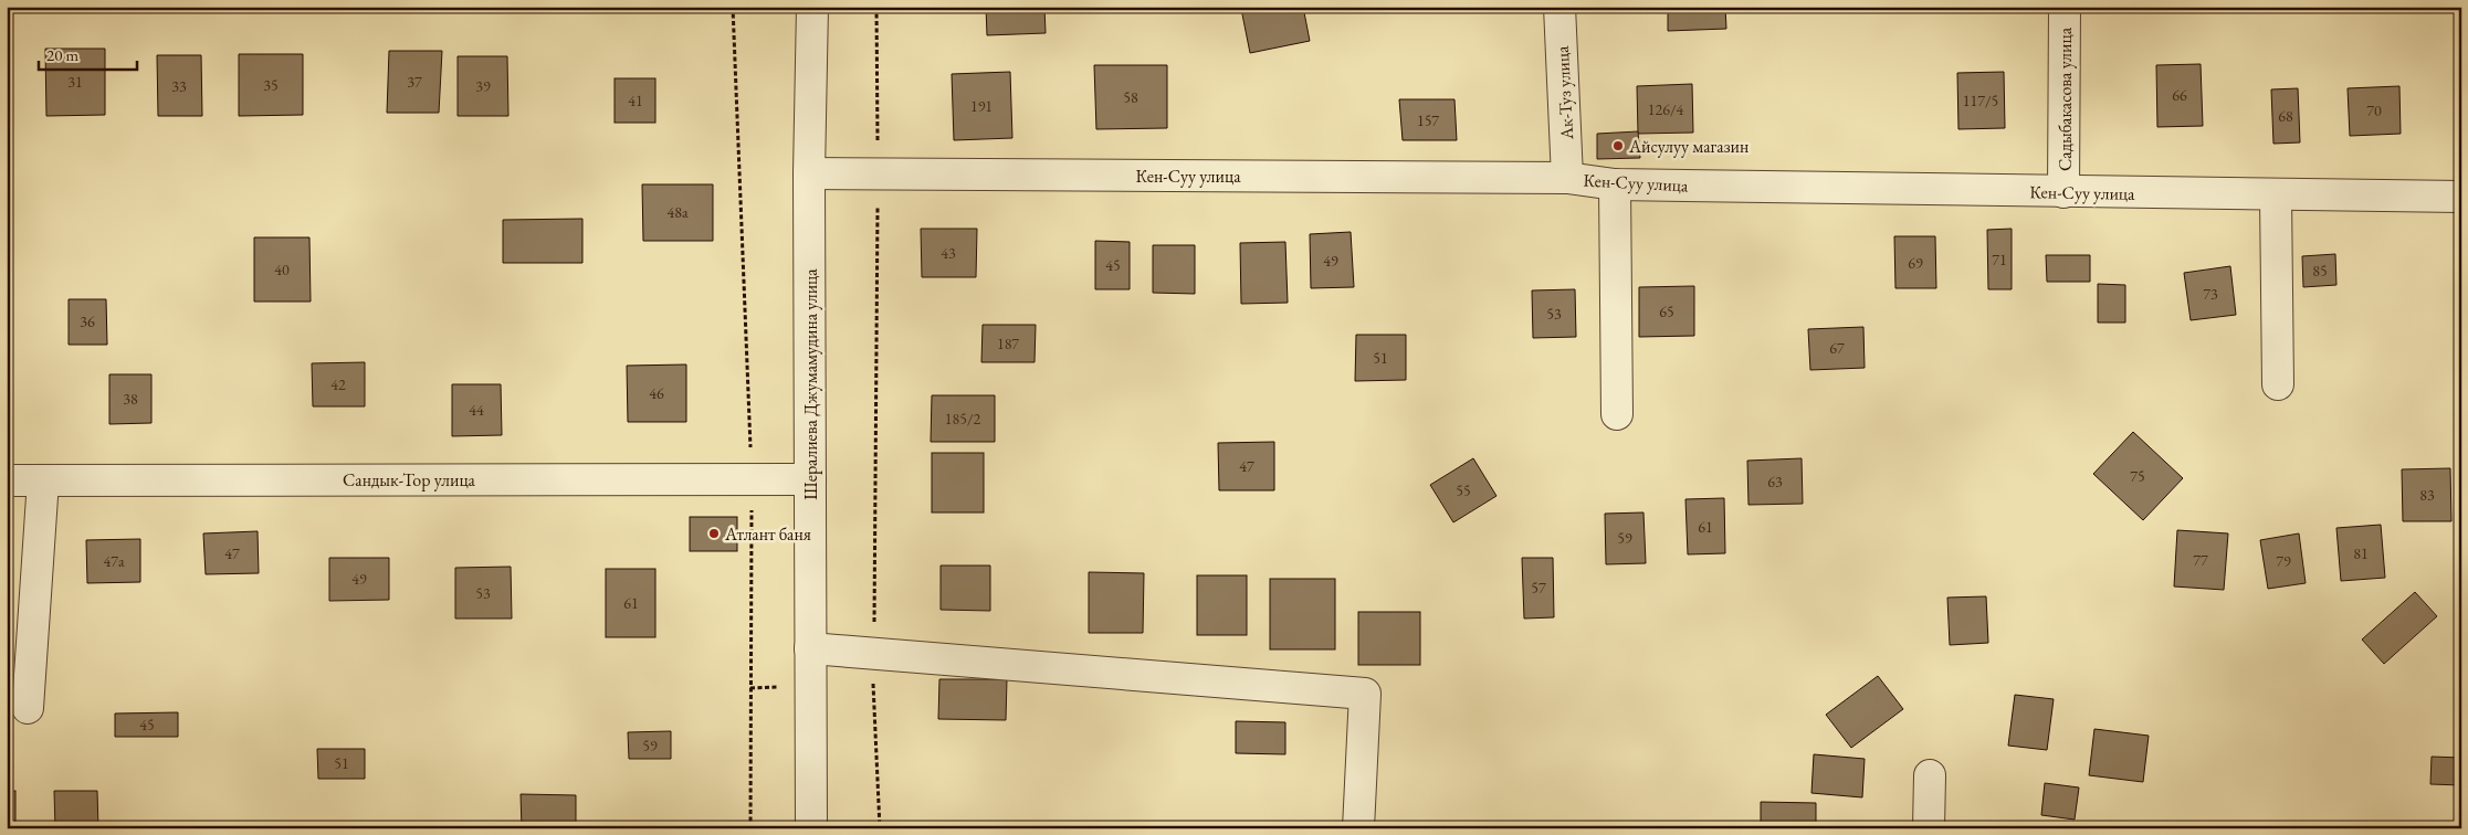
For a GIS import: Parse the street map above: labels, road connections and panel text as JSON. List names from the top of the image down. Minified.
{"streets":{"street":["Ак-Туз улица","Садыбакасова улица","Кен-Суу улица","Шералиева Джумамудина улица","Сандык-Тор улица"]},"crossings":[["Ак-Туз улица","Кен-Суу улица"],["Садыбакасова улица","Кен-Суу улица"],["Кен-Суу улица","Шералиева Джумамудина улица"],["Шералиева Джумамудина улица","Сандык-Тор улица"]],"places":["Айсулуу магазин","Атлант баня"],"house_numbers":["31","37","35","33","39","66","58","41","117/5","191","126/4","70","68","157","48а","43","71","49","69","45","40","85","73","65","53","36","187","67","51","42","46","38","44","185/2","47","75","63","55","83","61","59","47","81","77","47а","79","49","57","53","61","45","59","51"],"scale_bar":"20 m"}
